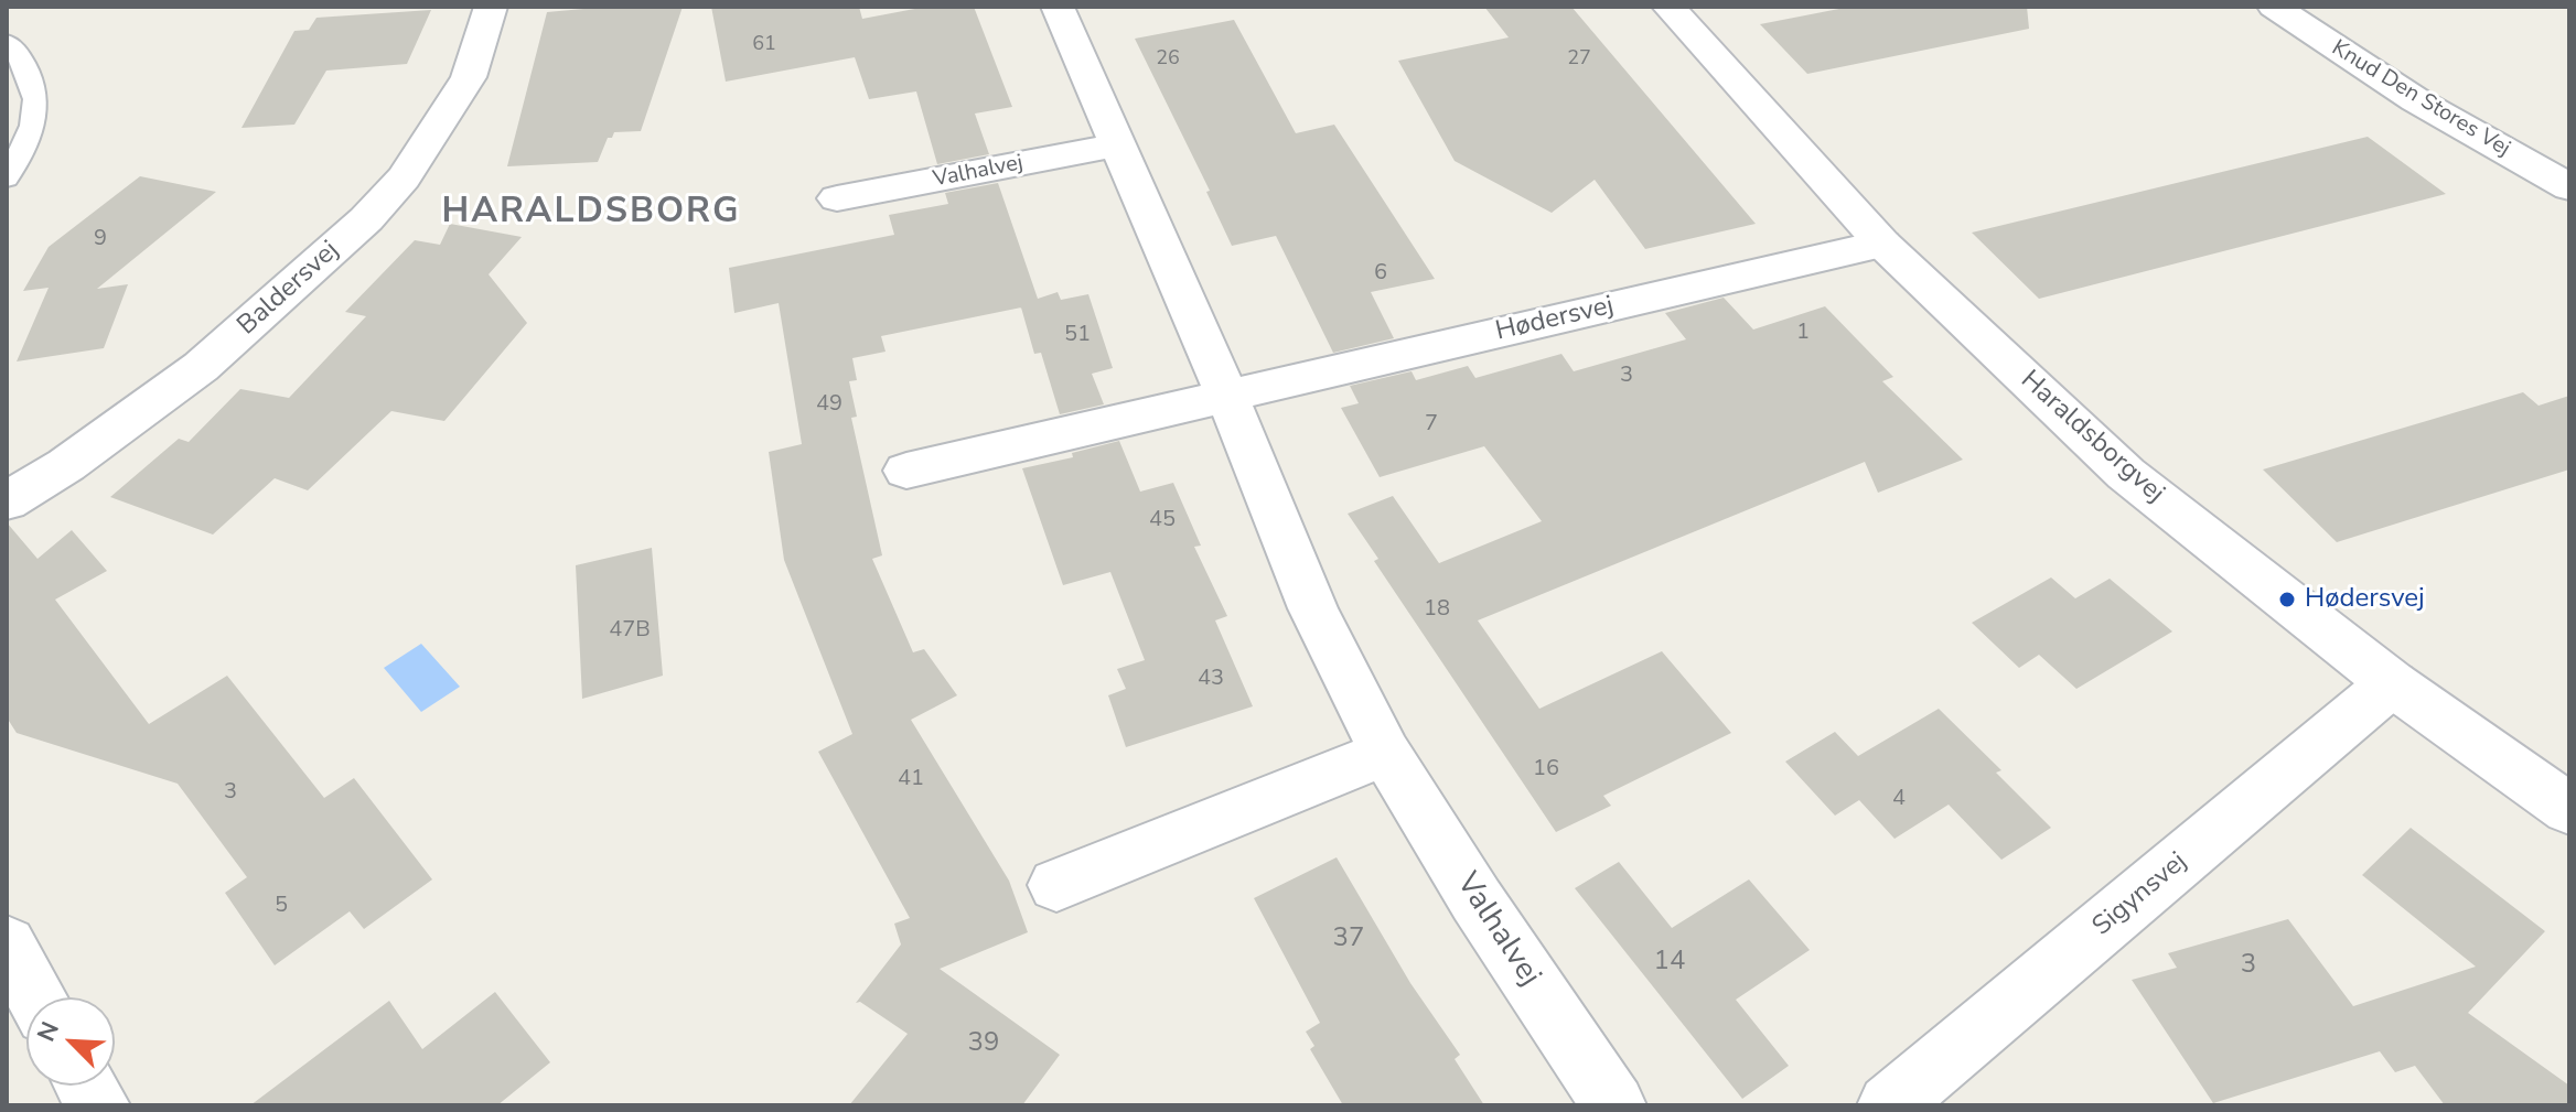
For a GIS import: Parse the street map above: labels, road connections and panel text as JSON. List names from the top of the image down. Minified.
{"streets":{"street":["Knud Den Stores Vej","Valhalvej","Baldersvej","Hødersvej","Haraldsborgvej","Sigynsvej"]},"crossings":[["Valhalvej","Hødersvej"],["Hødersvej","Haraldsborgvej"],["Haraldsborgvej","Sigynsvej"]],"districts":["HARALDSBORG"],"places":["Hødersvej"],"house_numbers":["61","26","27","9","6","1","51","3","49","7","45","18","47B","43","16","41","3","4","5","37","14","3","39"],"north":"top left"}
